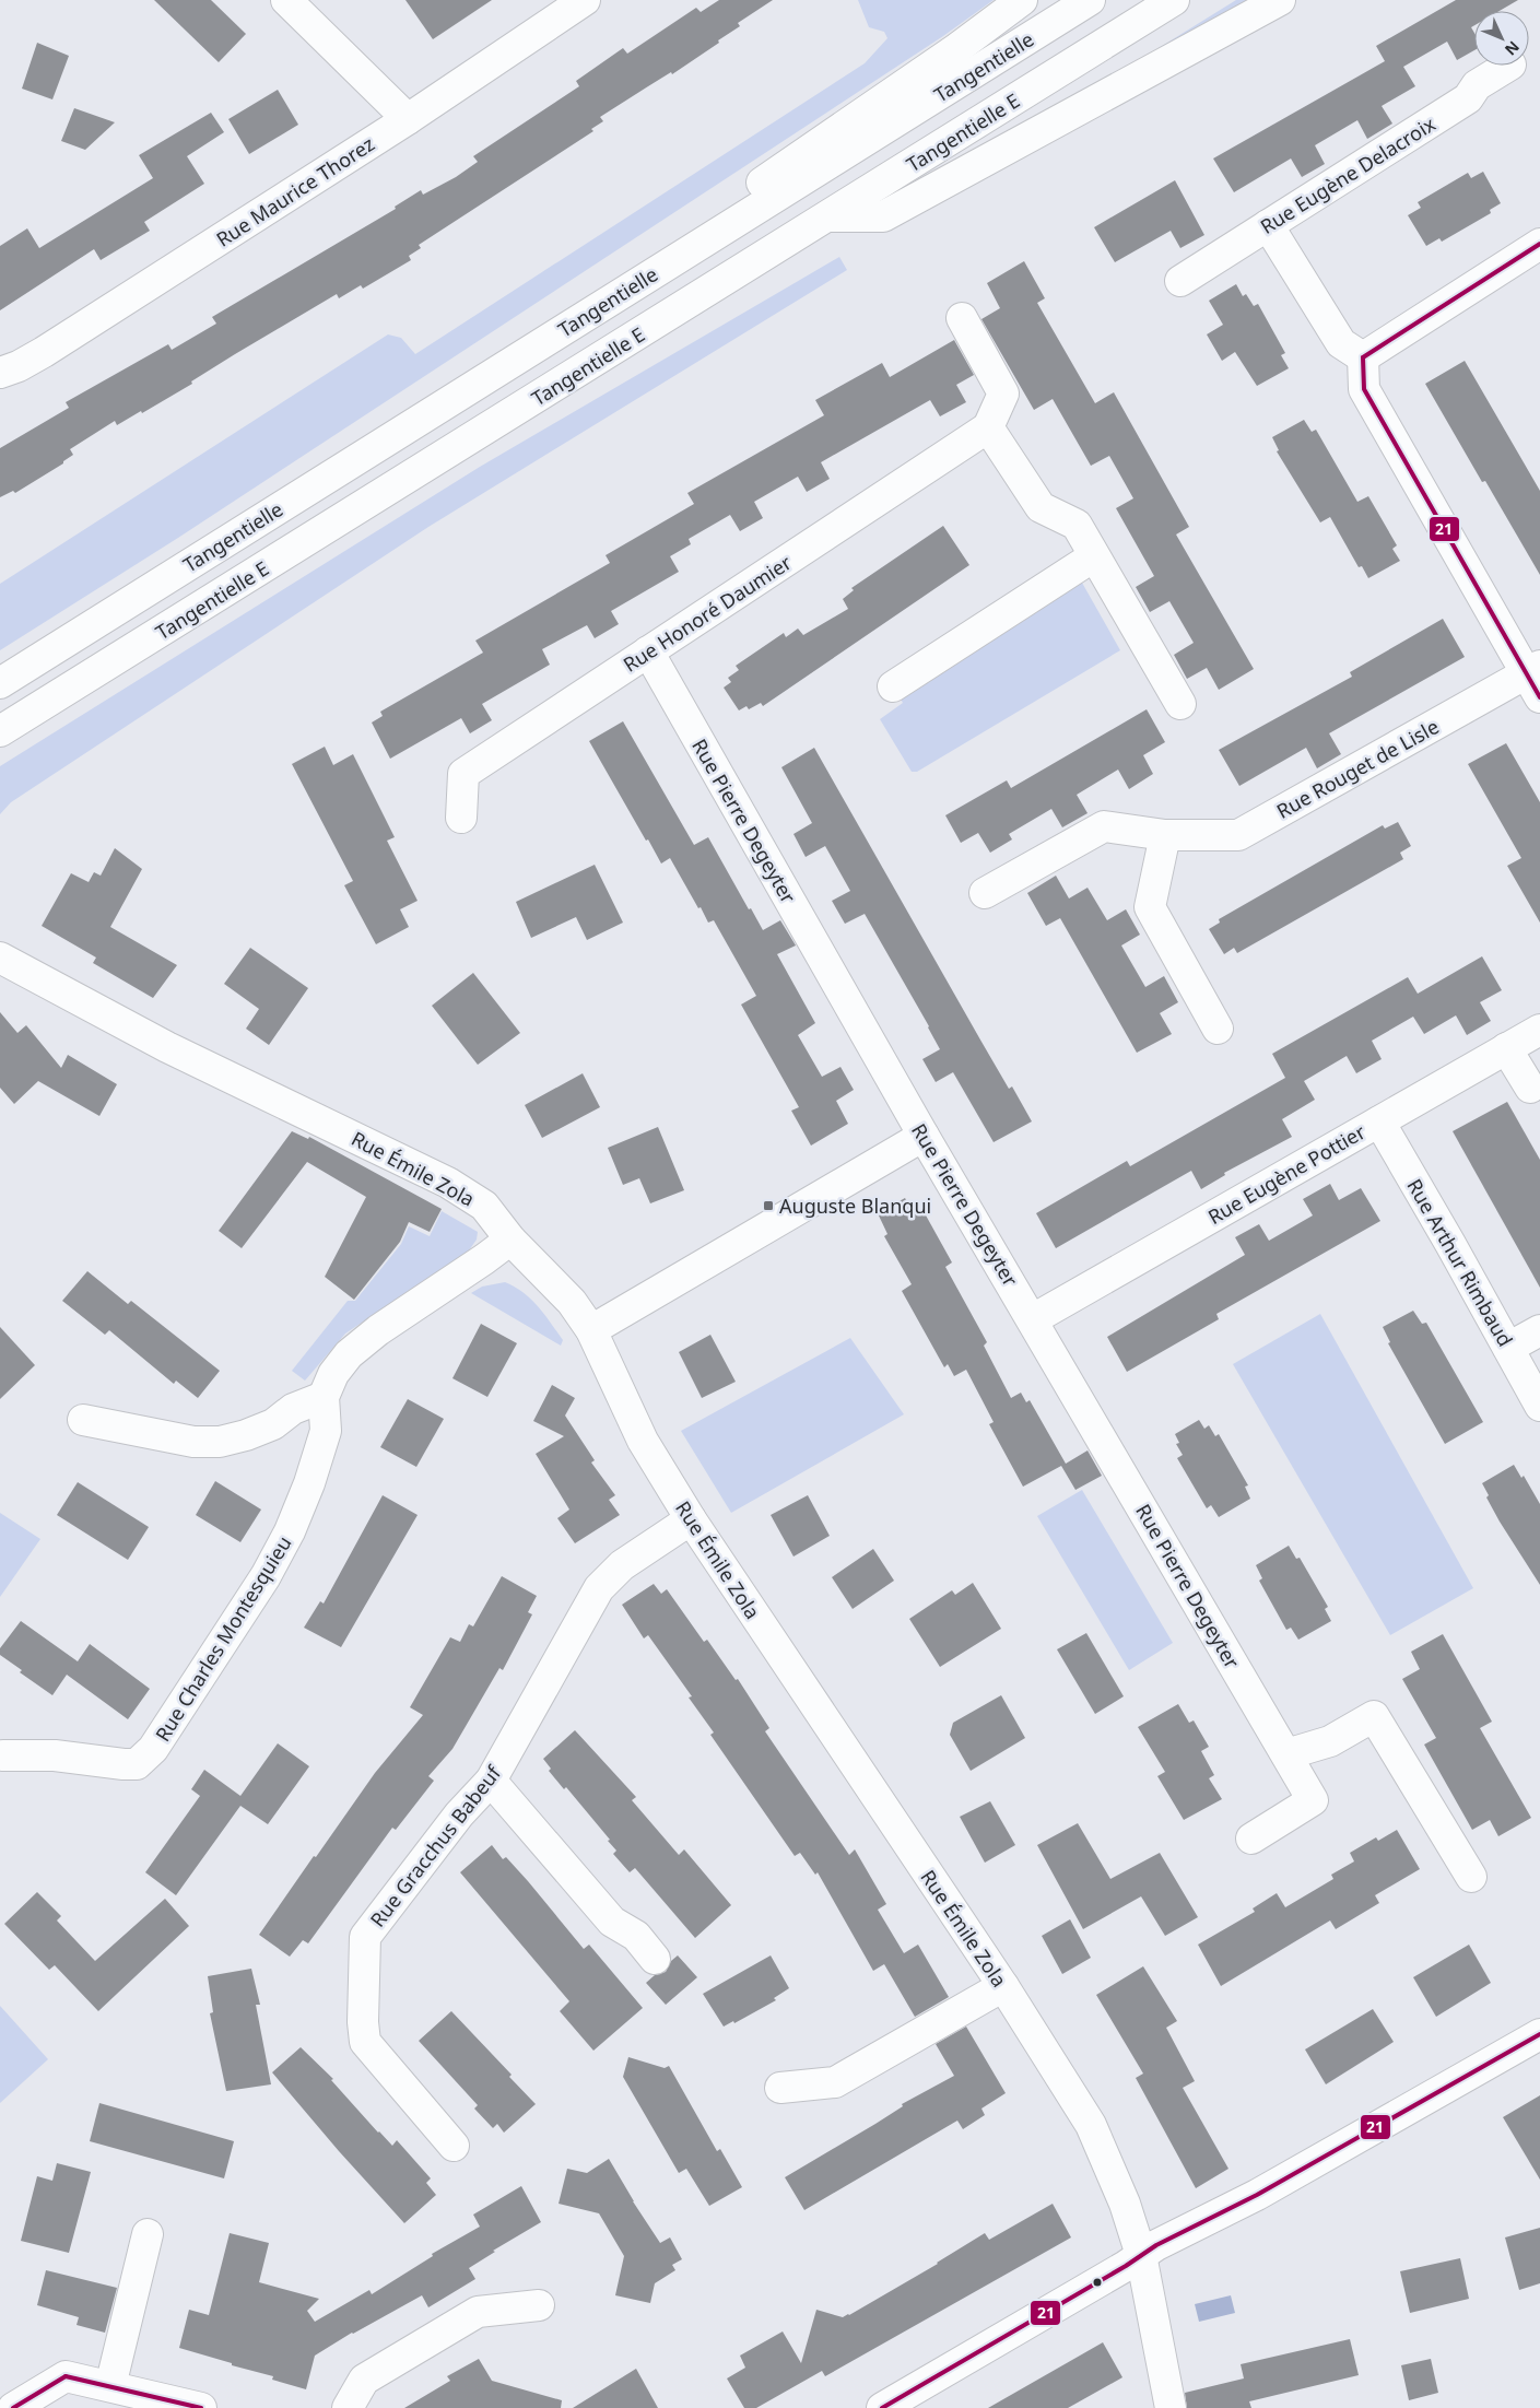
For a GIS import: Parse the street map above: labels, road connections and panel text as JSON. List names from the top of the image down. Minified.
{"streets":{"street":["Tangentielle","Tangentielle E","Rue Eugène Delacroix","Rue Maurice Thorez","Rue Honoré Daumier","Rue Rouget de Lisle","Rue Pierre Degeyter","Rue Émile Zola","Rue Eugène Pottier","Rue Arthur Rimbaud","Rue Charles Montesquieu","Rue Gracchus Babeuf"]},"crossings":[["Rue Honoré Daumier","Rue Pierre Degeyter"],["Rue Pierre Degeyter","Rue Eugène Pottier"],["Rue Émile Zola","Rue Charles Montesquieu"],["Rue Émile Zola","Rue Gracchus Babeuf"],["Rue Eugène Pottier","Rue Arthur Rimbaud"]],"places":{"transit":["Auguste Blanqui"]},"lines":["transit line 21"],"north":"bottom right"}
